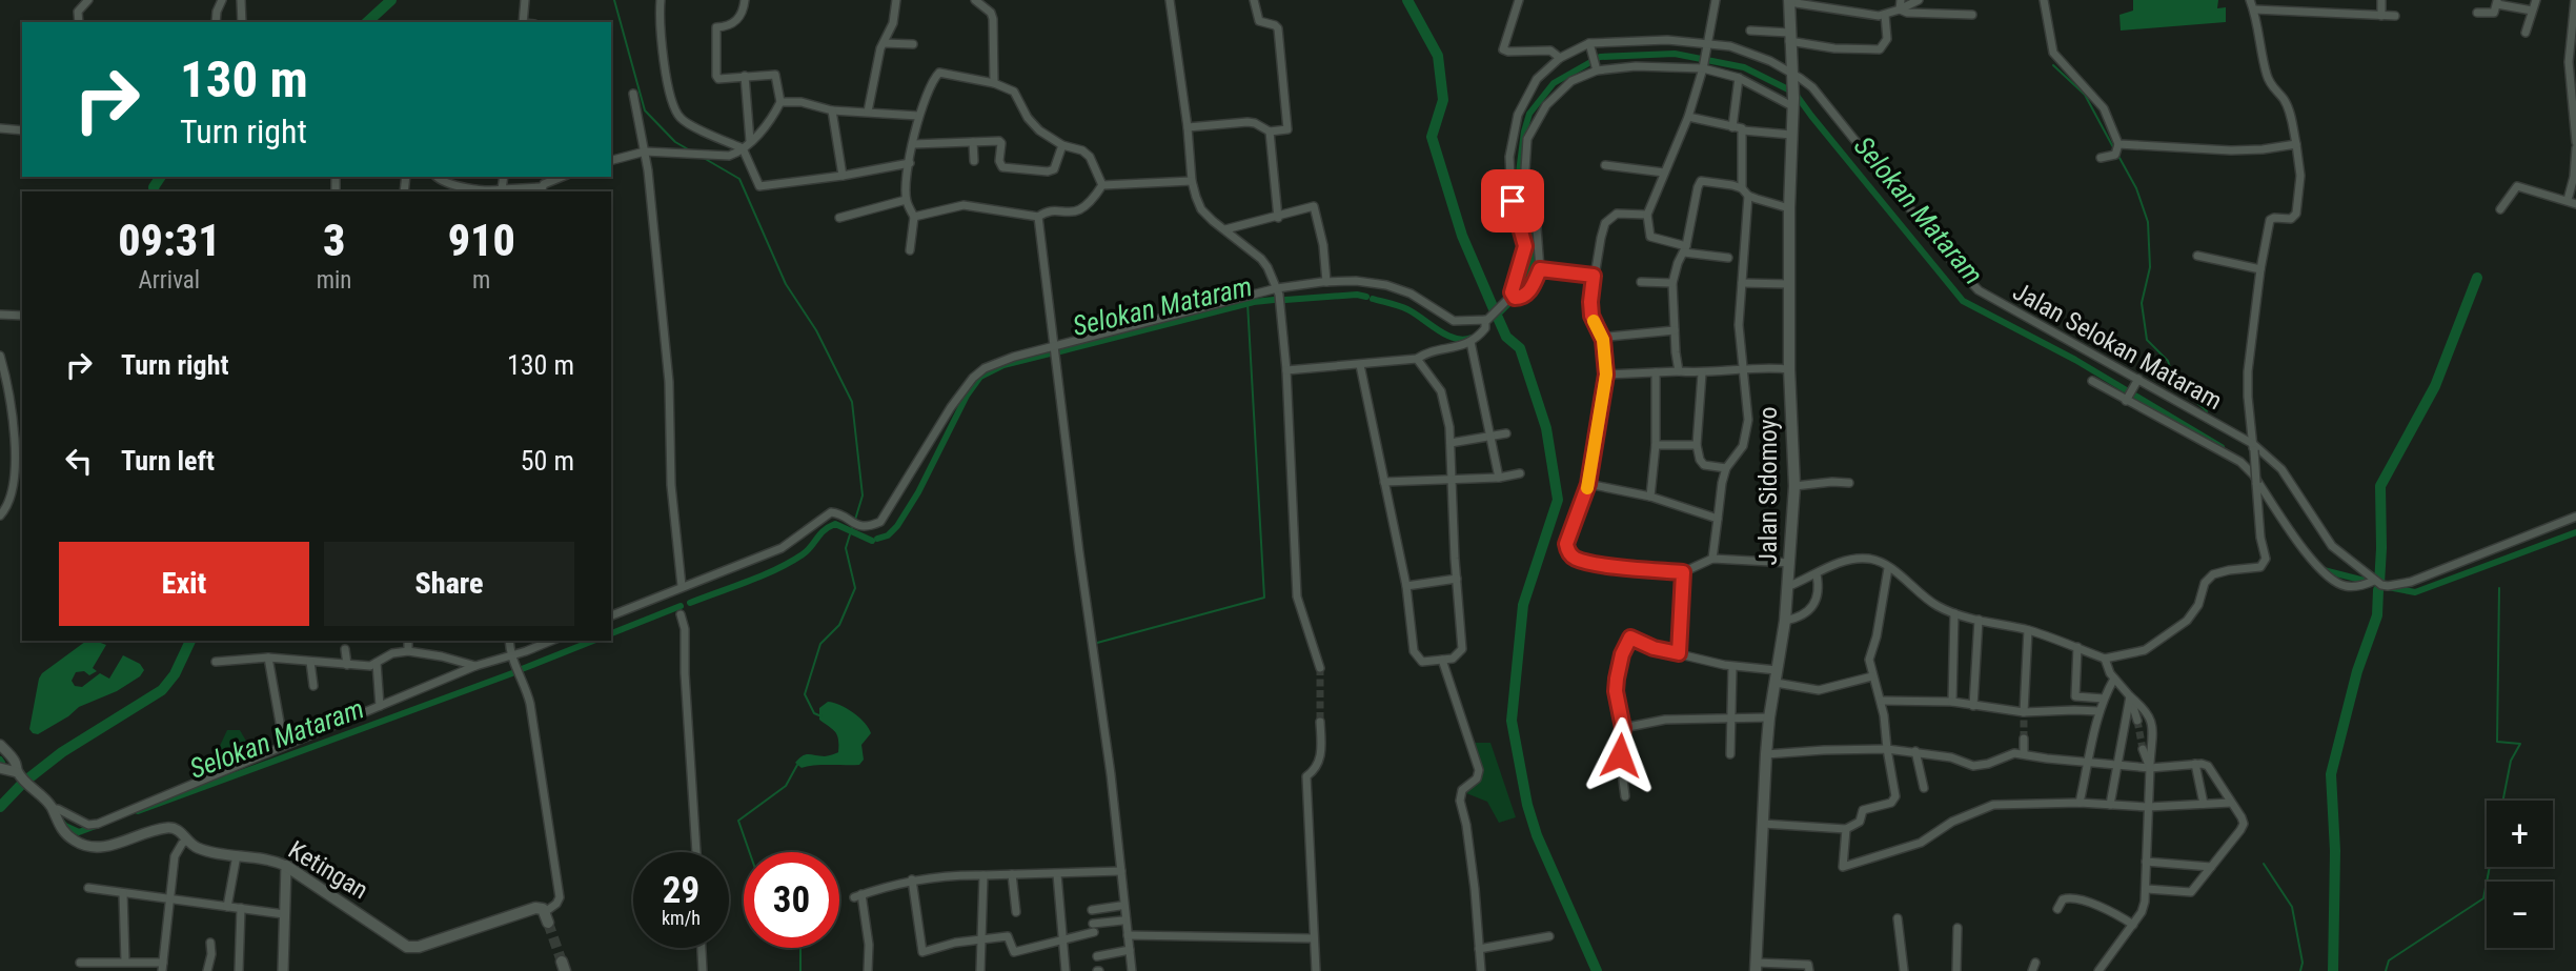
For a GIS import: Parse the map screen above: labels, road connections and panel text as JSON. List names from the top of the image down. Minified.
{"streets":{"main road":["Jalan Sidomoyo","Ketingan"],"street":["Jalan Selokan Mataram"]},"crossings":[["Jalan Selokan Mataram","Jalan Sidomoyo"]],"water":["Selokan Mataram"],"page":{"turn":["130 m","Turn right"],"eta":["09:31","Arrival","3","min","910","m"],"list":[{"name":"Turn right","value":"130 m"},{"name":"Turn left","value":"50 m"}],"buttons":["Exit","Share"],"map_buttons":["+","−"],"speed":"29 km/h","limit":"30"}}
